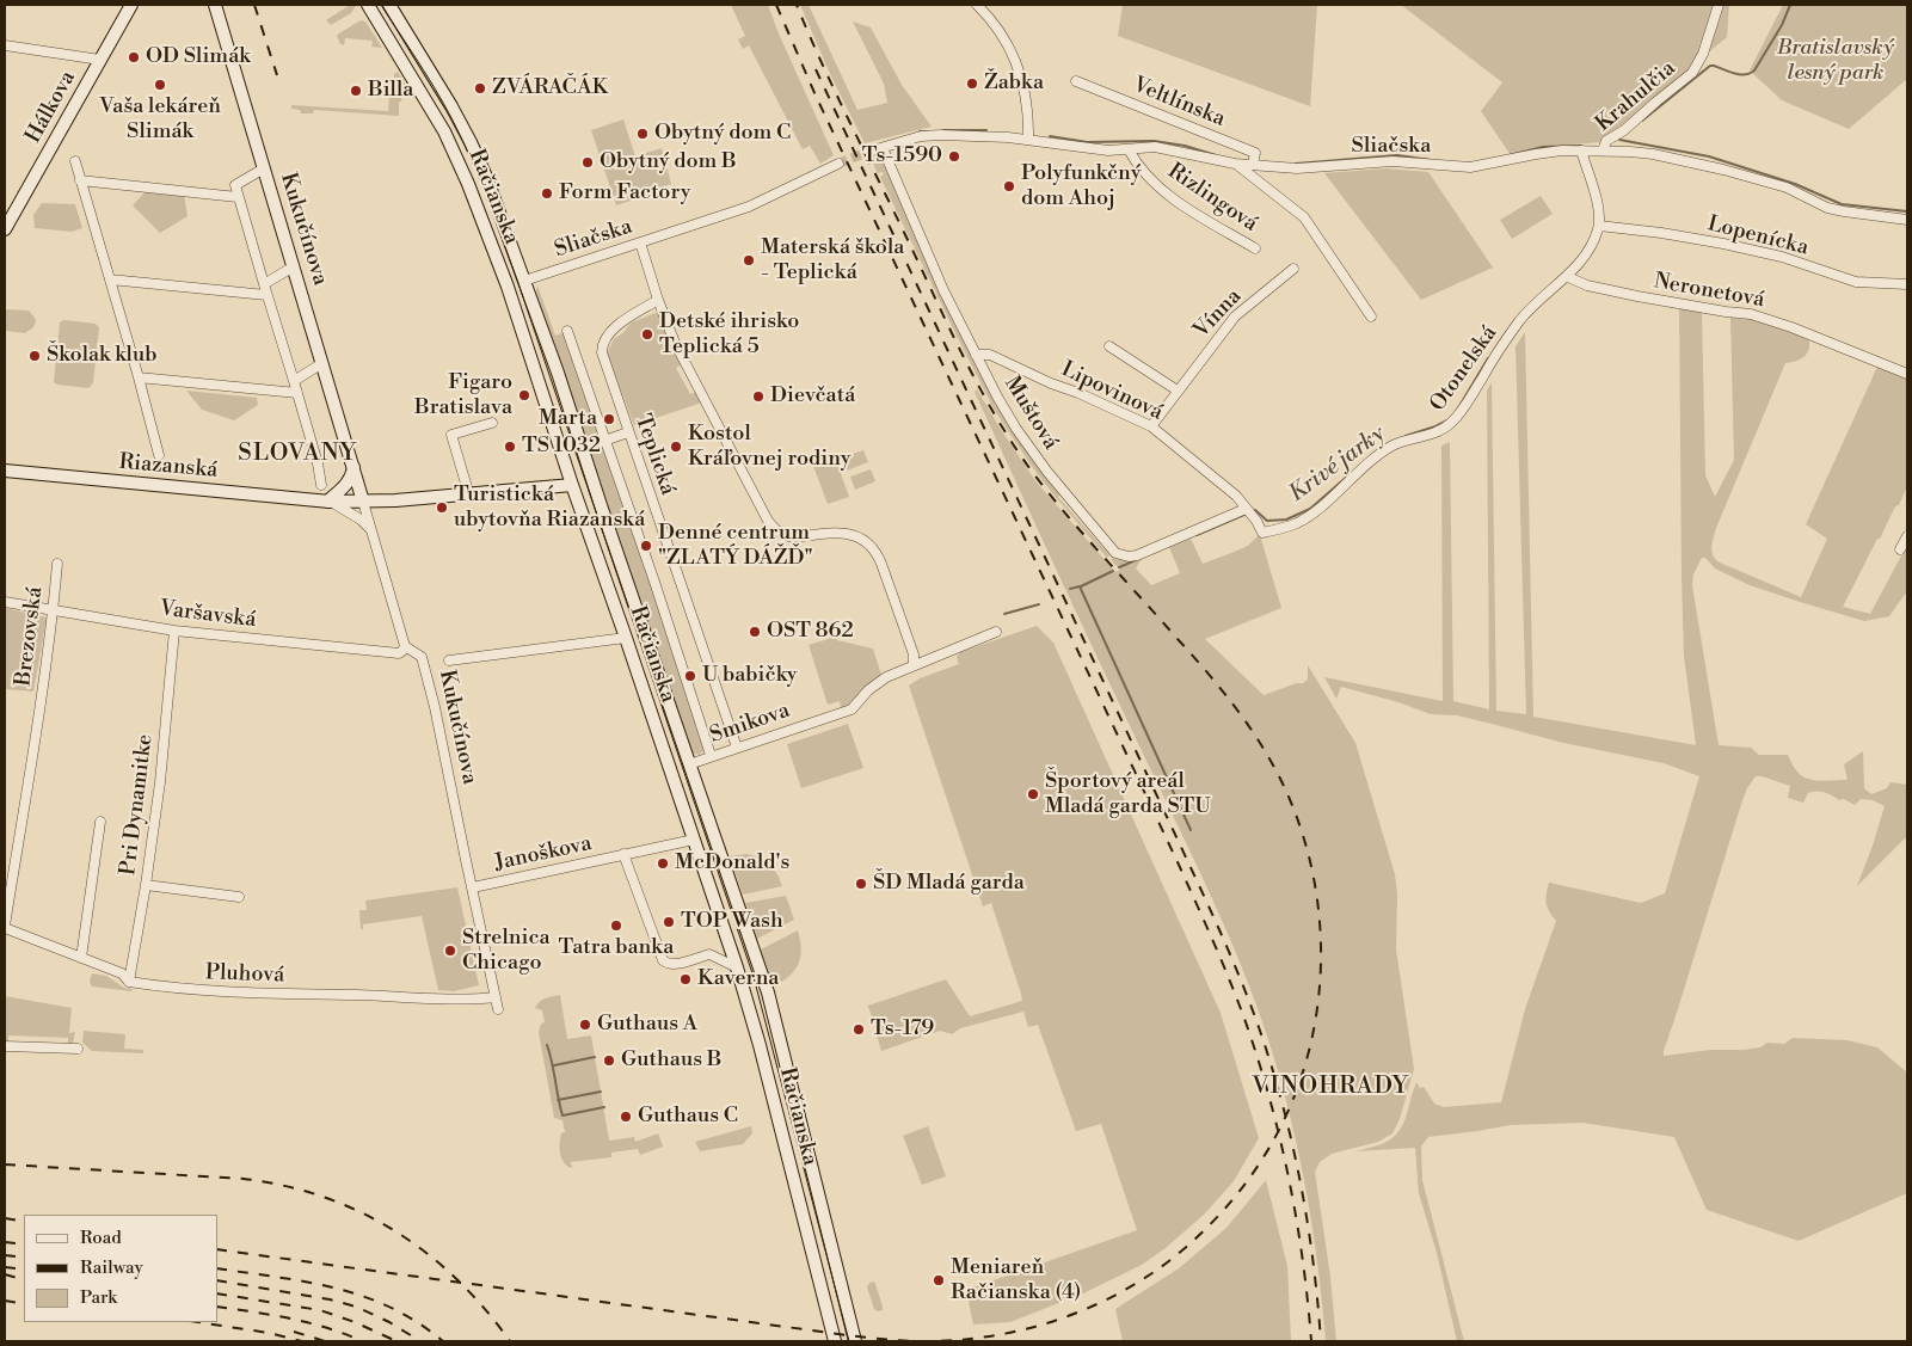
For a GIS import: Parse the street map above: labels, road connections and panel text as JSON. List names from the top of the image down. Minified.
{"streets":{"main road":["Hálkova","Račianska","Kukučínova","Riazanská"],"street":["Krahulčia","Veltlínska","Sliačska","Rizlingová","Lopenícka","Neronetová","Vínna","Otonelská","Lipovinová","Muštová","Teplická","Varšavská","Brezovská","Smikova","Pri Dynamitke","Janoškova","Pluhová"]},"crossings":[["Krahulčia","Sliačska"],["Veltlínska","Sliačska"],["Sliačska","Račianska"],["Sliačska","Rizlingová"],["Sliačska","Muštová"],["Račianska","Riazanská"],["Račianska","Smikova"],["Račianska","Janoškova"],["Kukučínova","Riazanská"],["Kukučínova","Varšavská"],["Kukučínova","Janoškova"],["Kukučínova","Pluhová"],["Lopenícka","Otonelská"],["Neronetová","Otonelská"],["Vínna","Lipovinová"],["Otonelská","Lipovinová"],["Lipovinová","Muštová"],["Teplická","Smikova"],["Varšavská","Brezovská"],["Varšavská","Pri Dynamitke"],["Brezovská","Pluhová"],["Pri Dynamitke","Pluhová"]],"districts":["SLOVANY","VINOHRADY"],"water":["Krivé jarky"],"parks":["Bratislavský lesný park"],"places":["OD Slimák","Žabka","Vaša lekáreň Slimák","ZVÁRAČÁK","Billa","Obytný dom C","Ts-1590","Obytný dom B","Polyfunkčný dom Ahoj","Form Factory","Materská škola - Teplická","Detské ihrisko Teplická 5","Školak klub","Figaro Bratislava","Dievčatá","Marta","TS 1032","Kostol Kráľovnej rodiny","Turistická ubytovňa Riazanská","Denné centrum \"ZLATÝ DÁŽĎ\"","OST 862","U babičky","Športový areál Mladá garda STU","McDonald's","ŠD Mladá garda","TOP Wash","Tatra banka","Strelnica Chicago","Kaverna","Guthaus A","Ts-179","Guthaus B","Guthaus C","Meniareň Račianska (4)"],"legend":["Road","Railway","Park"]}
